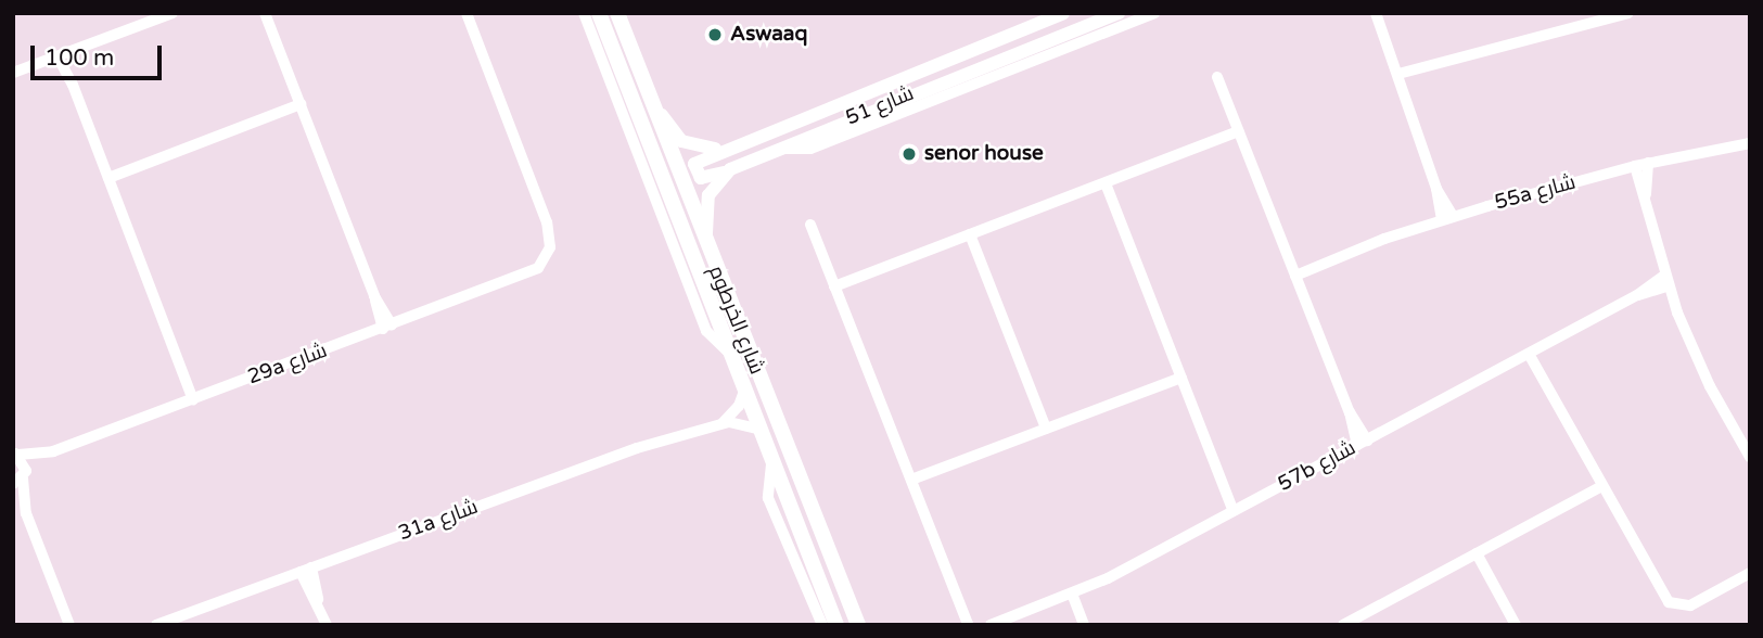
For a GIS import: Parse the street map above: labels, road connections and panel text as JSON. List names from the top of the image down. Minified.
{"streets":{"main road":["شارع الخرطوم"],"street":["شارع 51","55a شارع","29a شارع","57b شارع","31a شارع"]},"crossings":[["شارع 51","شارع الخرطوم"],["شارع الخرطوم","31a شارع"]],"places":["Aswaaq","senor house"],"scale_bar":"100 m"}
